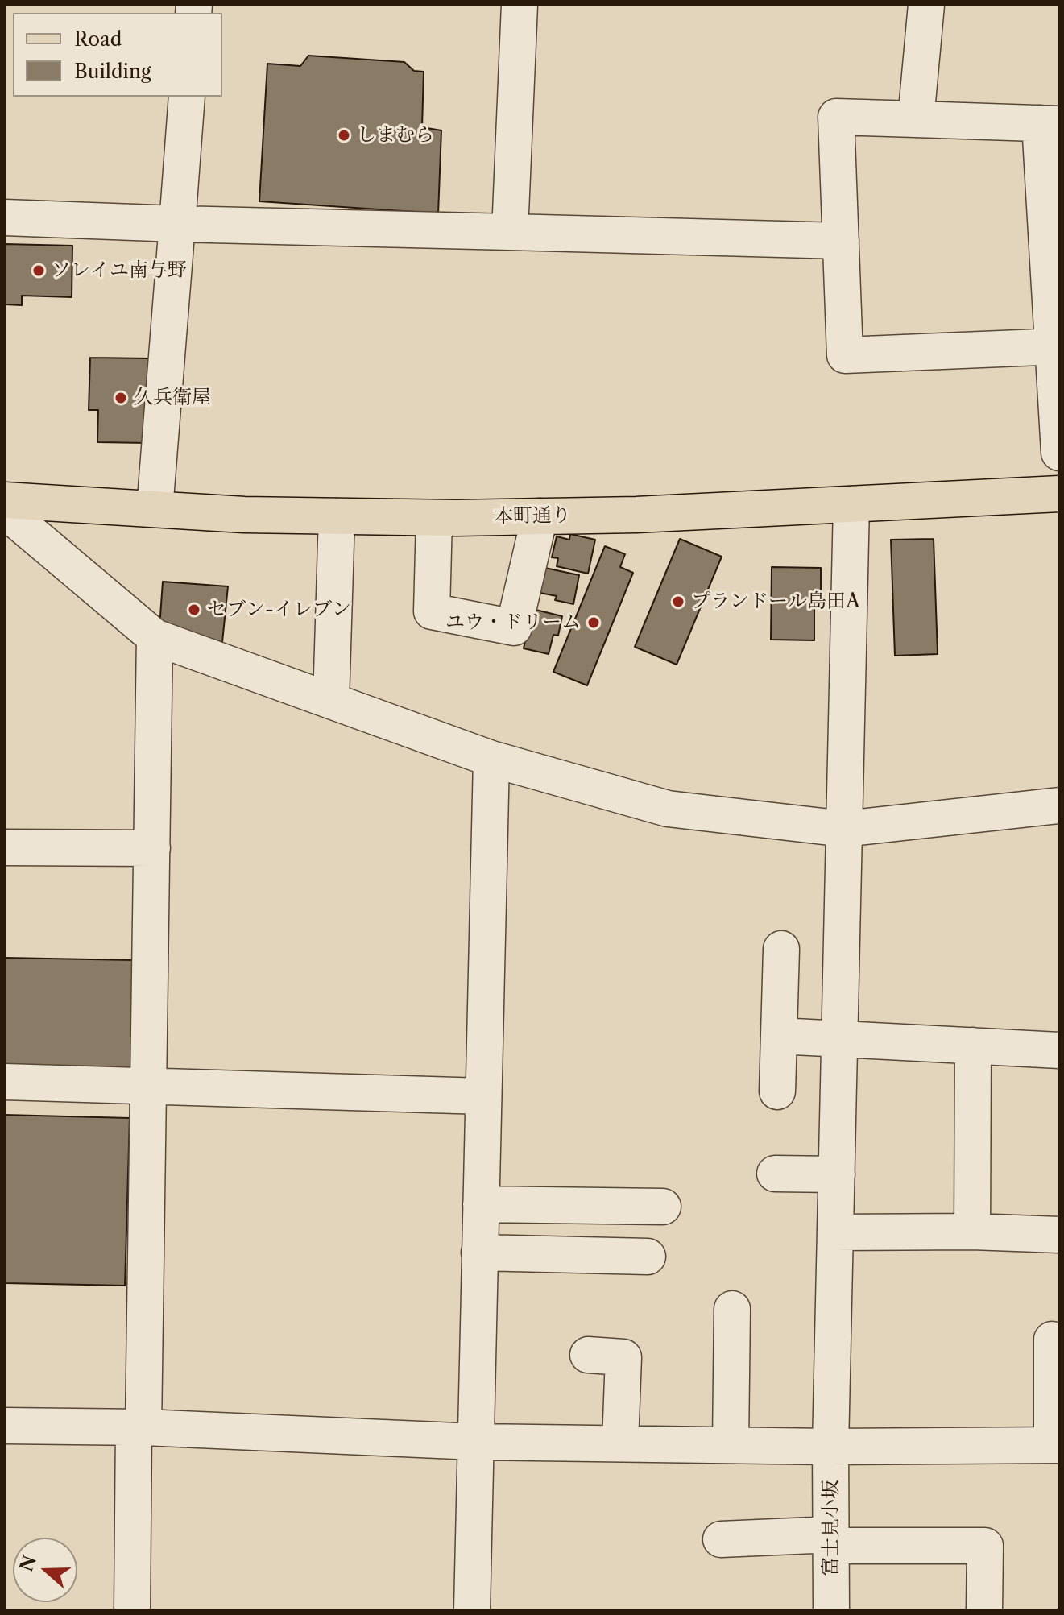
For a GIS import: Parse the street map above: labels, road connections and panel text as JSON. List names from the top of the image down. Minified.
{"streets":{"main road":["本町通り"],"street":["富士見小坂"]},"crossings":[["本町通り","富士見小坂"]],"places":["しまむら","ソレイユ南与野","久兵衛屋","プランドール島田A","セブン-イレブン","ユウ・ドリーム"],"legend":["Road","Building"],"north":"left"}
